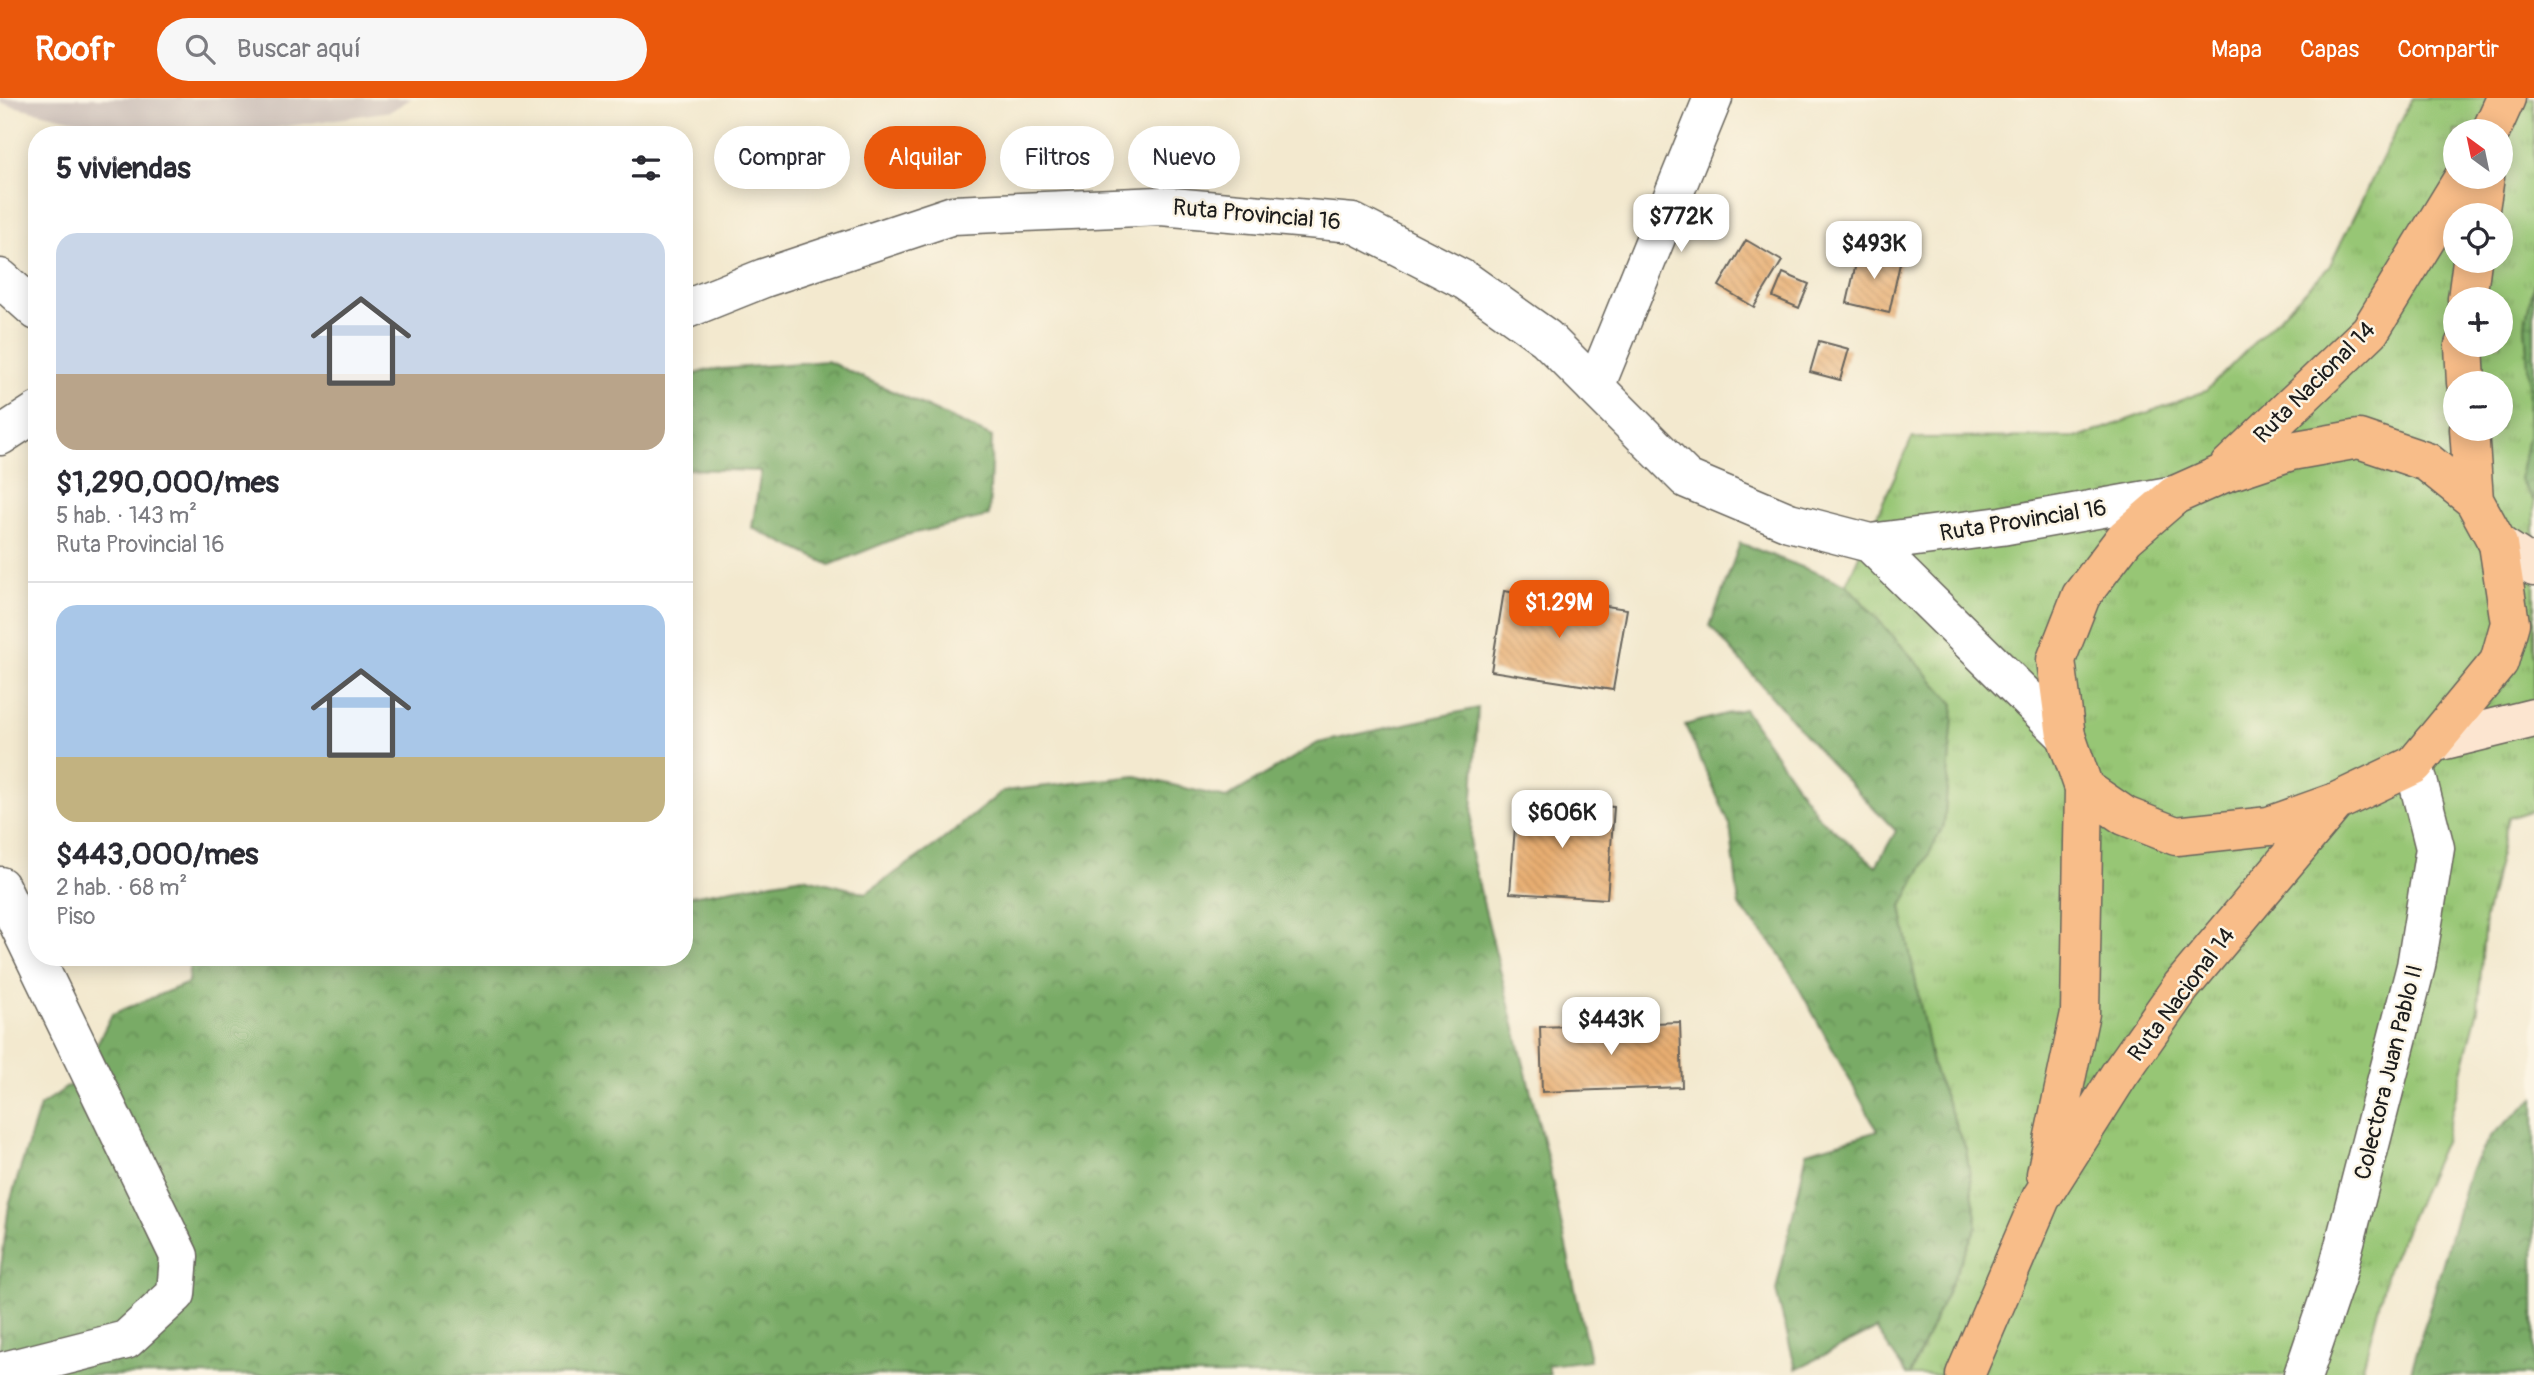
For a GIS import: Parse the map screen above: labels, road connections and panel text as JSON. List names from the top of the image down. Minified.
{"streets":{"highway":["Ruta Nacional 14"],"street":["Ruta Provincial 16","Colectora Juan Pablo II"]},"north":"top left","page":{"header":"Roofr","search":"Buscar aquí","nav":["Mapa","Capas","Compartir"],"map_buttons":["+","−"],"chip":["Comprar","Alquilar","Filtros","Nuevo"],"heading":"5 viviendas","price":["$772K","$493K","$1.29M","$606K","$443K"],"list":[{"name":"$1,290,000/mes","note":"5 hab. · 143 m² · Ruta Provincial 16"},{"name":"$443,000/mes","note":"2 hab. · 68 m² · Piso"}]}}
